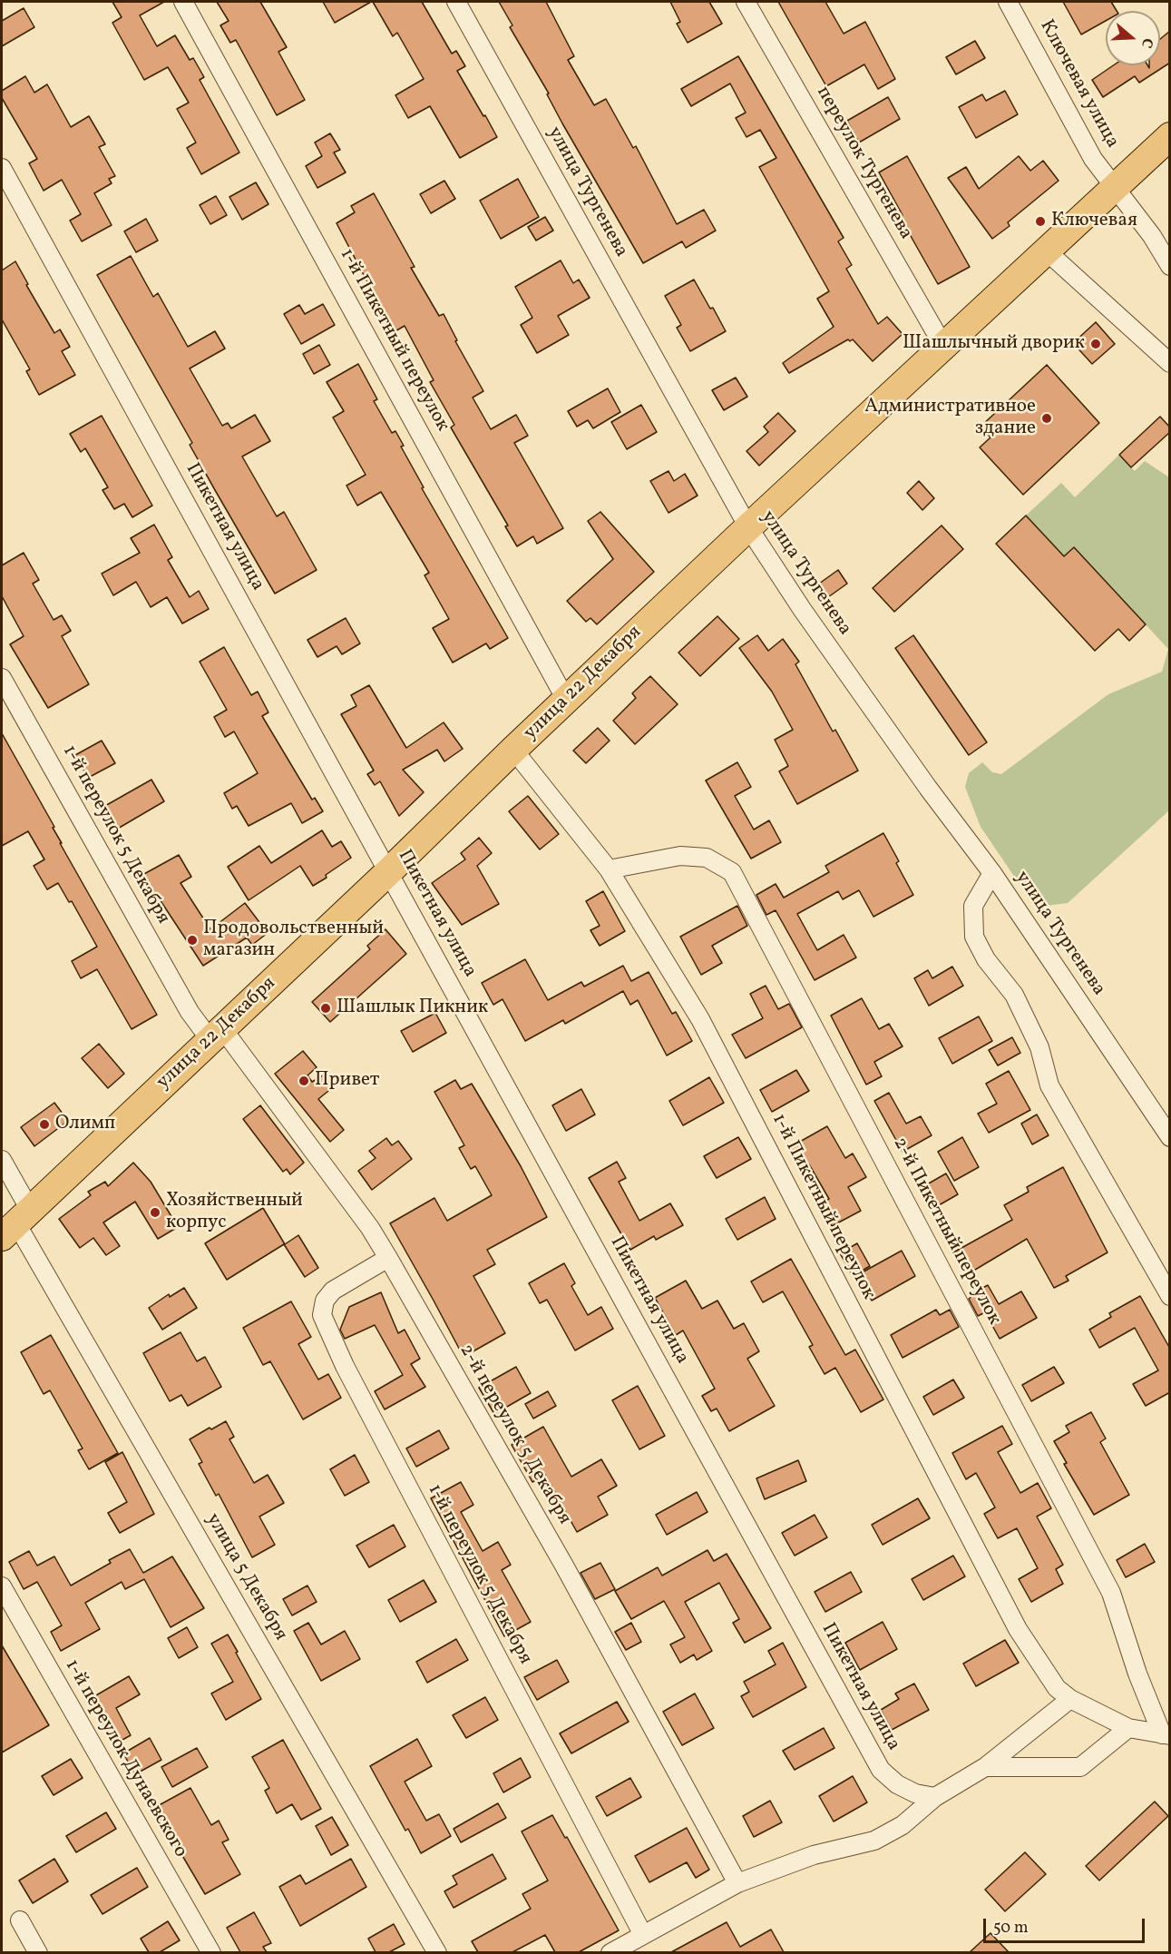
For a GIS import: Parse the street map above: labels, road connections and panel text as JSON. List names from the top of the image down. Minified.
{"streets":{"main road":["улица 22 Декабря"],"street":["Ключевая улица","переулок Тургенева","улица Тургенева","1-й Пикетный переулок","Пикетная улица","1-й переулок 5 Декабря","2-й Пикетный переулок","2-й переулок 5 Декабря","улица 5 Декабря","1-й переулок Дунаевского"]},"crossings":[["Ключевая улица","улица 22 Декабря"],["переулок Тургенева","улица 22 Декабря"],["улица Тургенева","улица 22 Декабря"],["1-й Пикетный переулок","улица 22 Декабря"],["1-й Пикетный переулок","2-й Пикетный переулок"],["Пикетная улица","улица 22 Декабря"],["улица 22 Декабря","1-й переулок 5 Декабря"],["улица 22 Декабря","2-й переулок 5 Декабря"],["улица 22 Декабря","улица 5 Декабря"],["1-й переулок 5 Декабря","2-й переулок 5 Декабря"]],"places":["Ключевая","Шашлычный дворик","Административное здание","Продовольственный магазин","Шашлык Пикник","Привет","Олимп","Хозяйственный корпус"],"scale_bar":"50 m","north":"right"}
